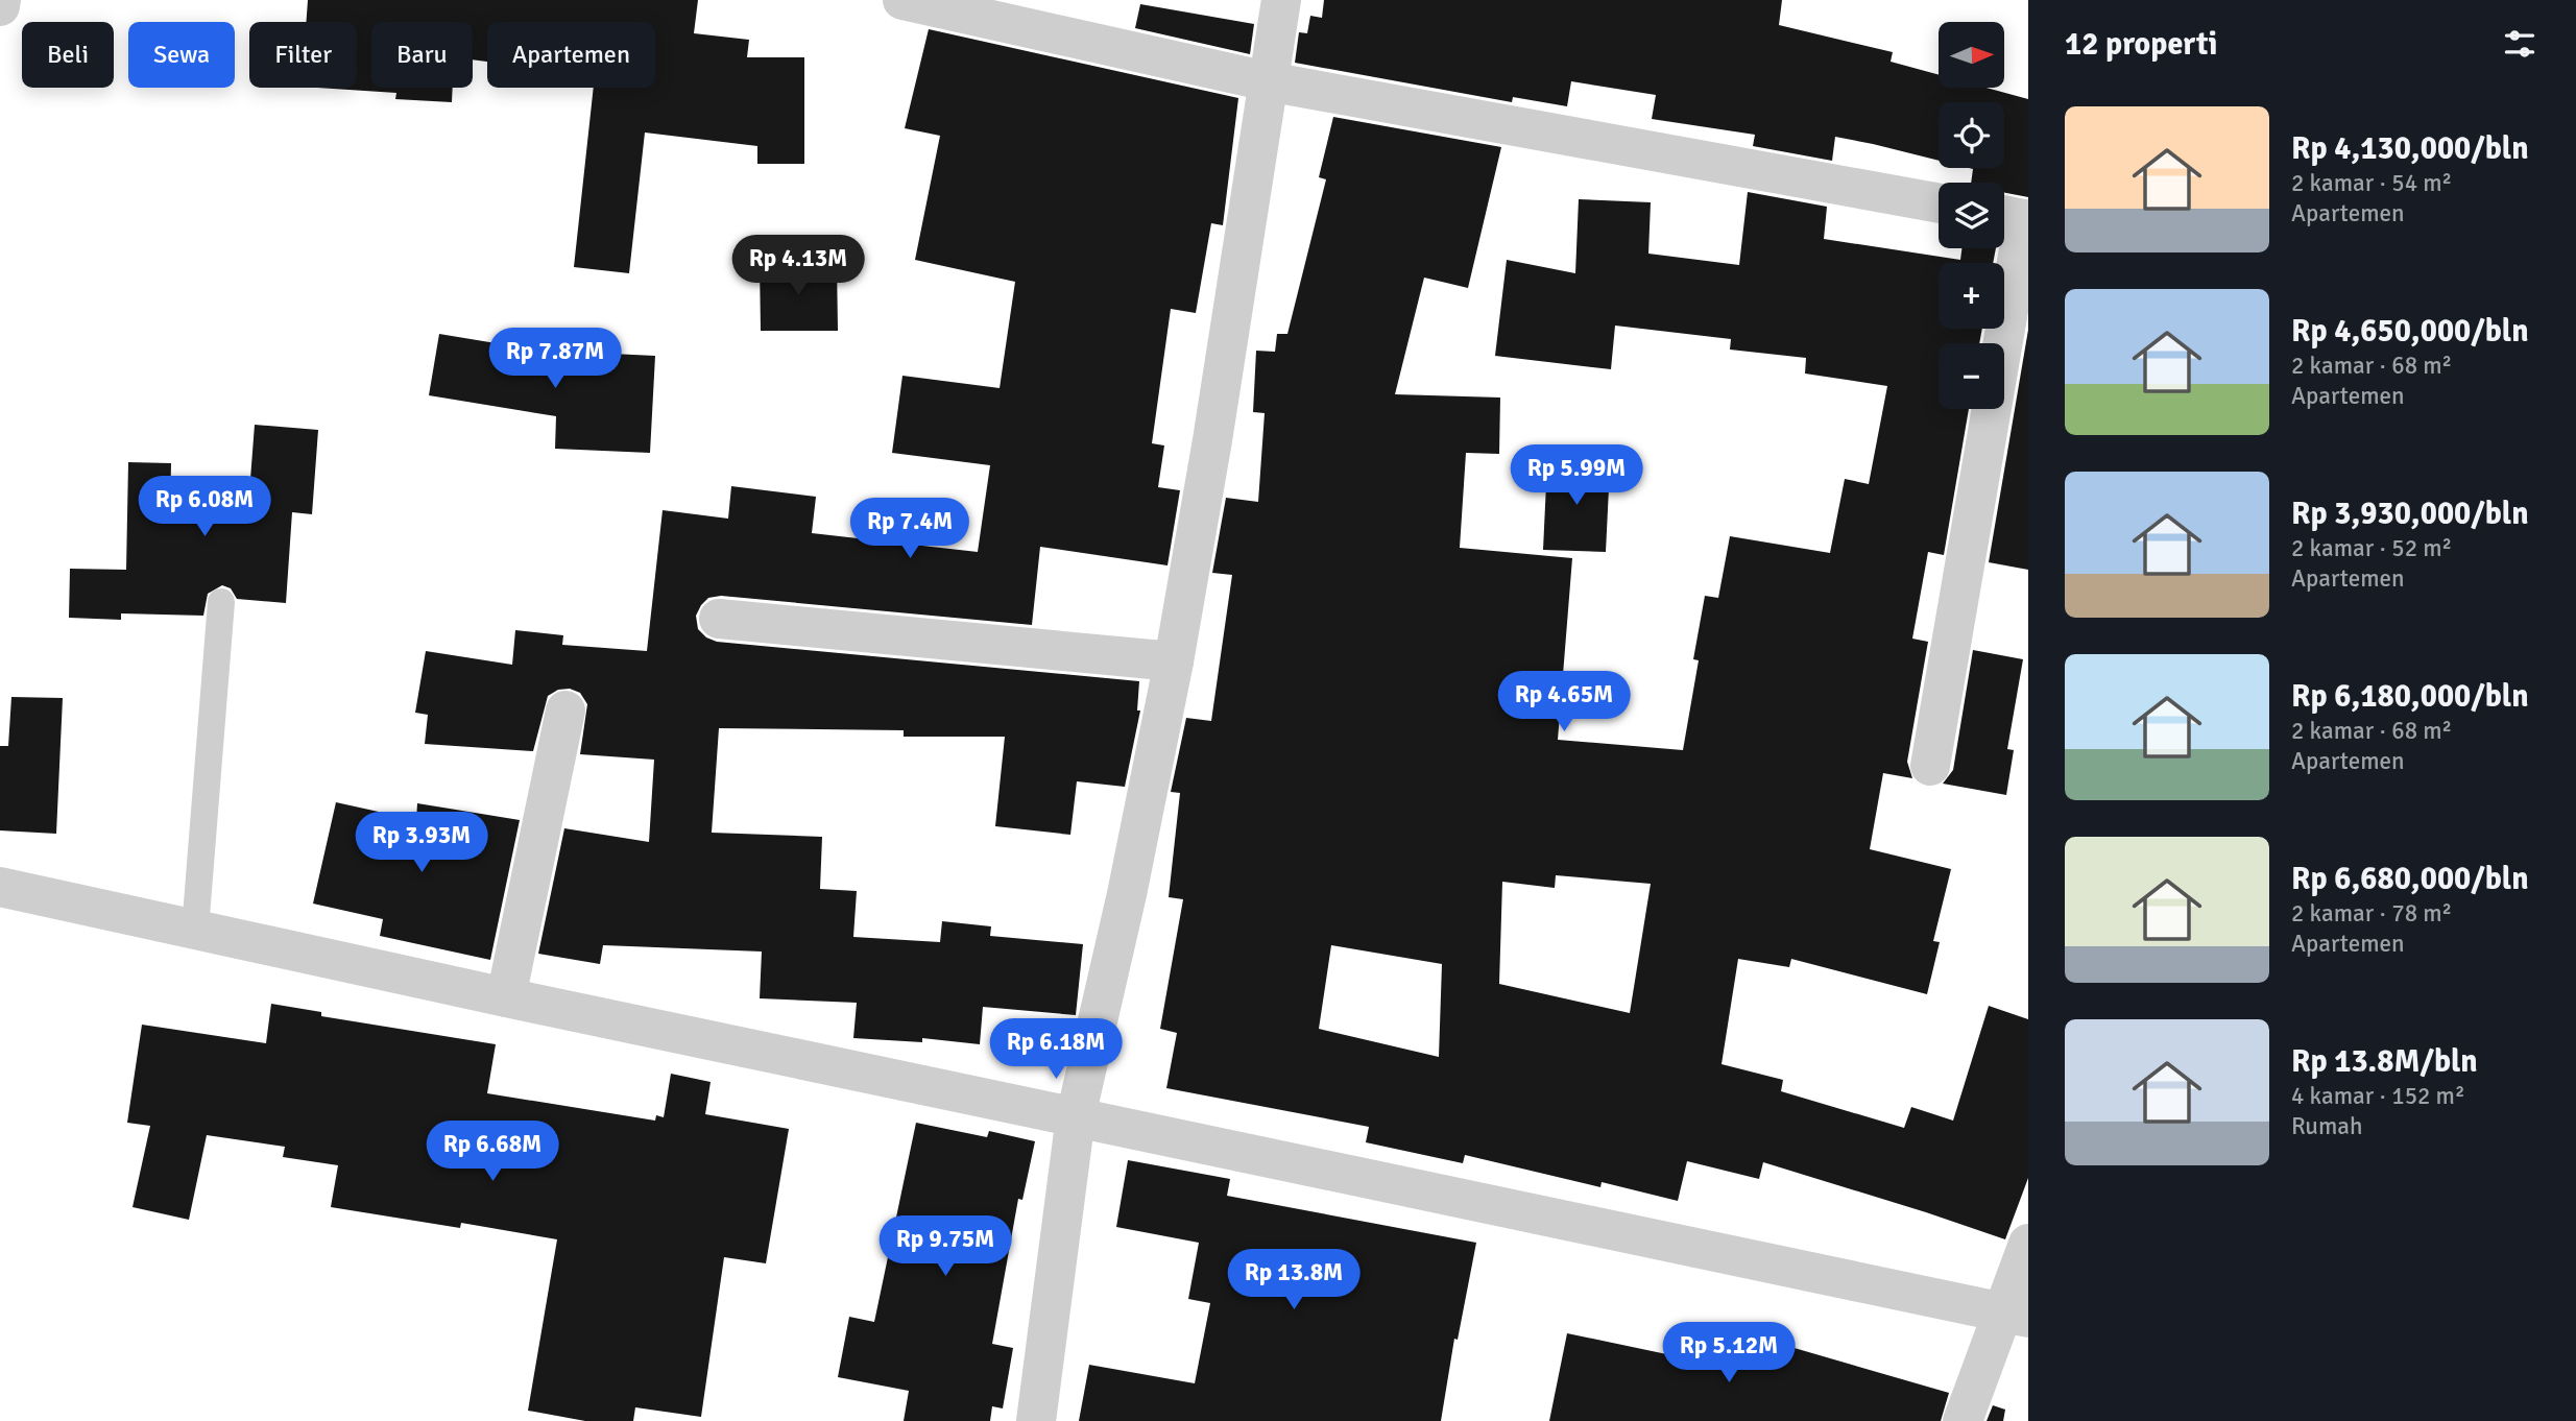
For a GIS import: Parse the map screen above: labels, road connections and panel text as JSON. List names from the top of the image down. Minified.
{"north":"right","page":{"heading":"12 properti","map_buttons":["+","−"],"chip":["Beli","Sewa","Filter","Baru","Apartemen"],"list":[{"name":"Rp 4,130,000/bln","note":"2 kamar · 54 m² · Apartemen"},{"name":"Rp 4,650,000/bln","note":"2 kamar · 68 m² · Apartemen"},{"name":"Rp 3,930,000/bln","note":"2 kamar · 52 m² · Apartemen"},{"name":"Rp 6,180,000/bln","note":"2 kamar · 68 m² · Apartemen"},{"name":"Rp 6,680,000/bln","note":"2 kamar · 78 m² · Apartemen"},{"name":"Rp 13.8M/bln","note":"4 kamar · 152 m² · Rumah"}],"price":["Rp 4.13M","Rp 7.87M","Rp 5.99M","Rp 6.08M","Rp 7.4M","Rp 4.65M","Rp 3.93M","Rp 6.18M","Rp 6.68M","Rp 9.75M","Rp 13.8M","Rp 5.12M"]}}
